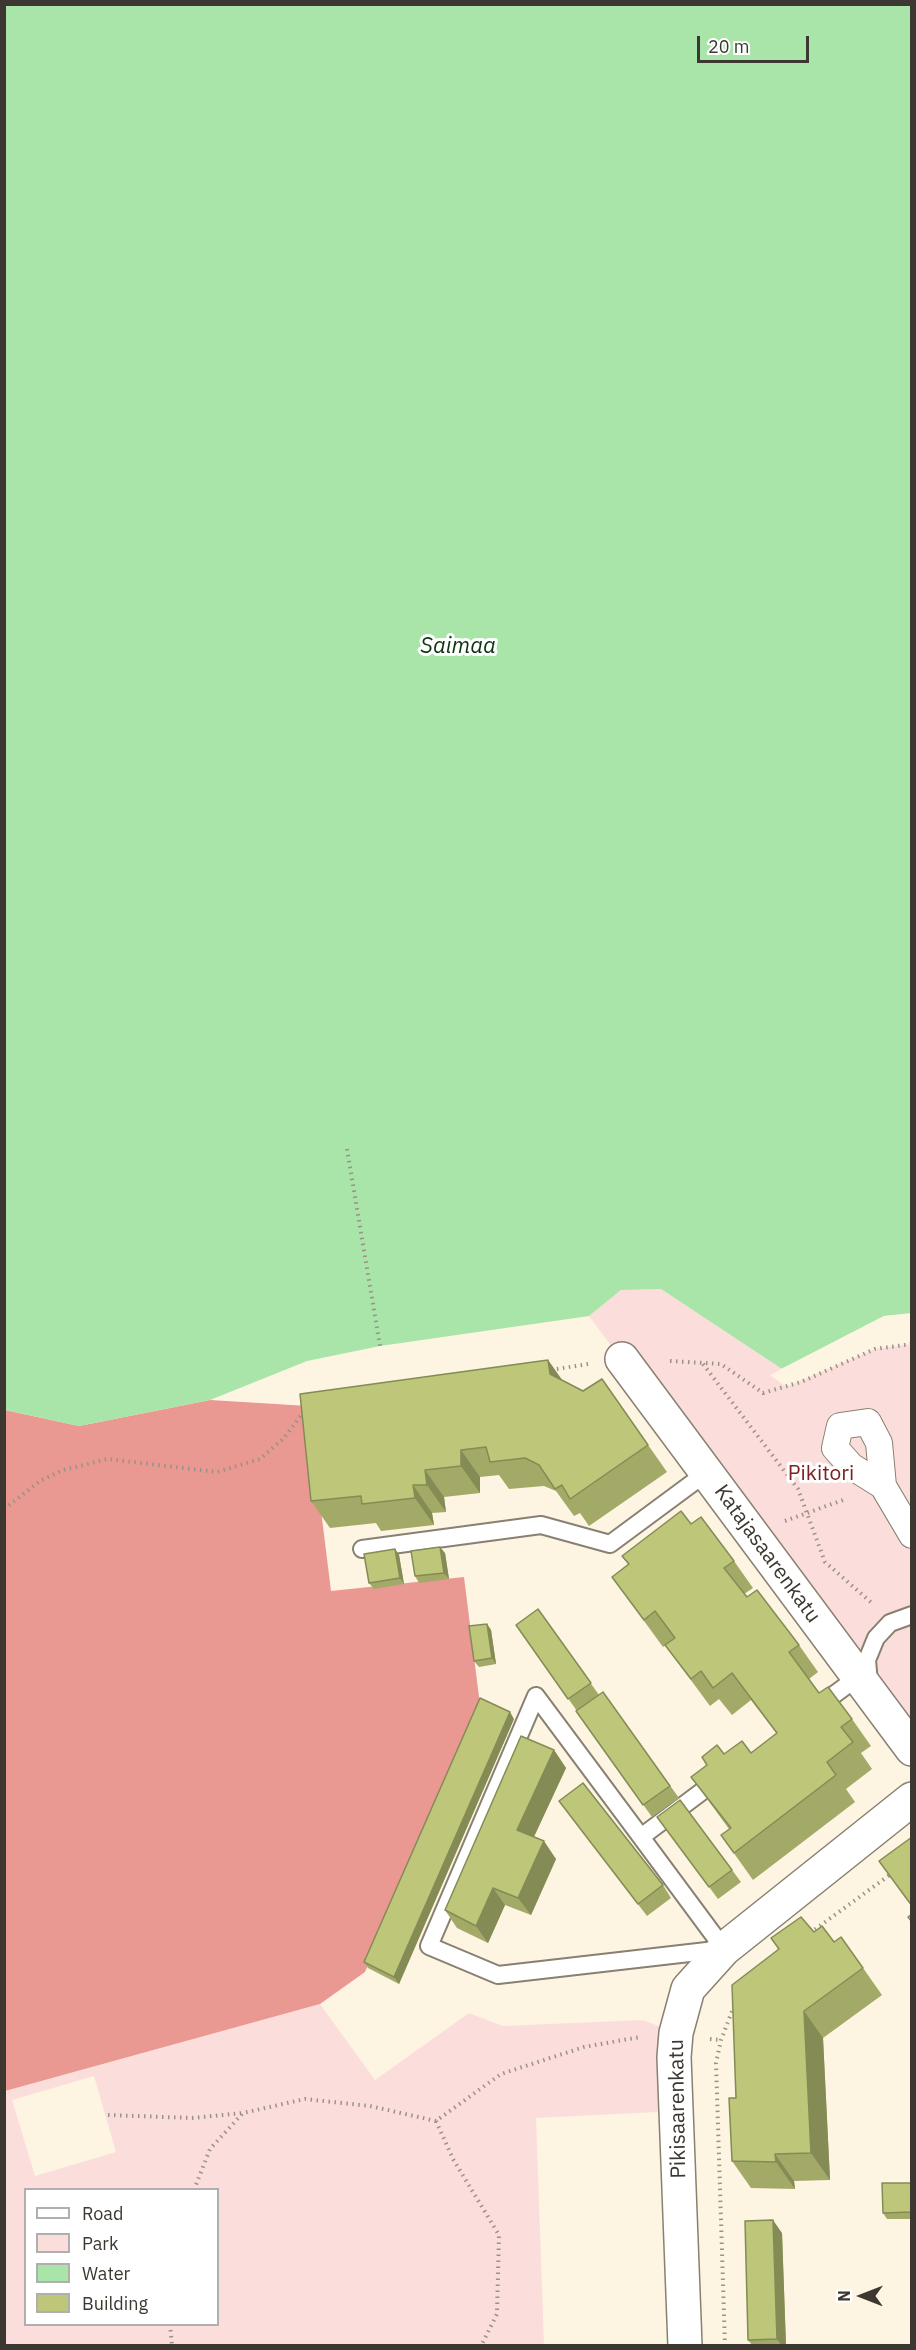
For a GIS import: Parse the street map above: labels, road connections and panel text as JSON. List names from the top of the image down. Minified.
{"streets":{"street":["Katajasaarenkatu","Pikisaarenkatu"]},"water":["Saimaa"],"parks":["Pikitori"],"legend":["Road","Park","Water","Building"],"scale_bar":"20 m","north":"left"}
